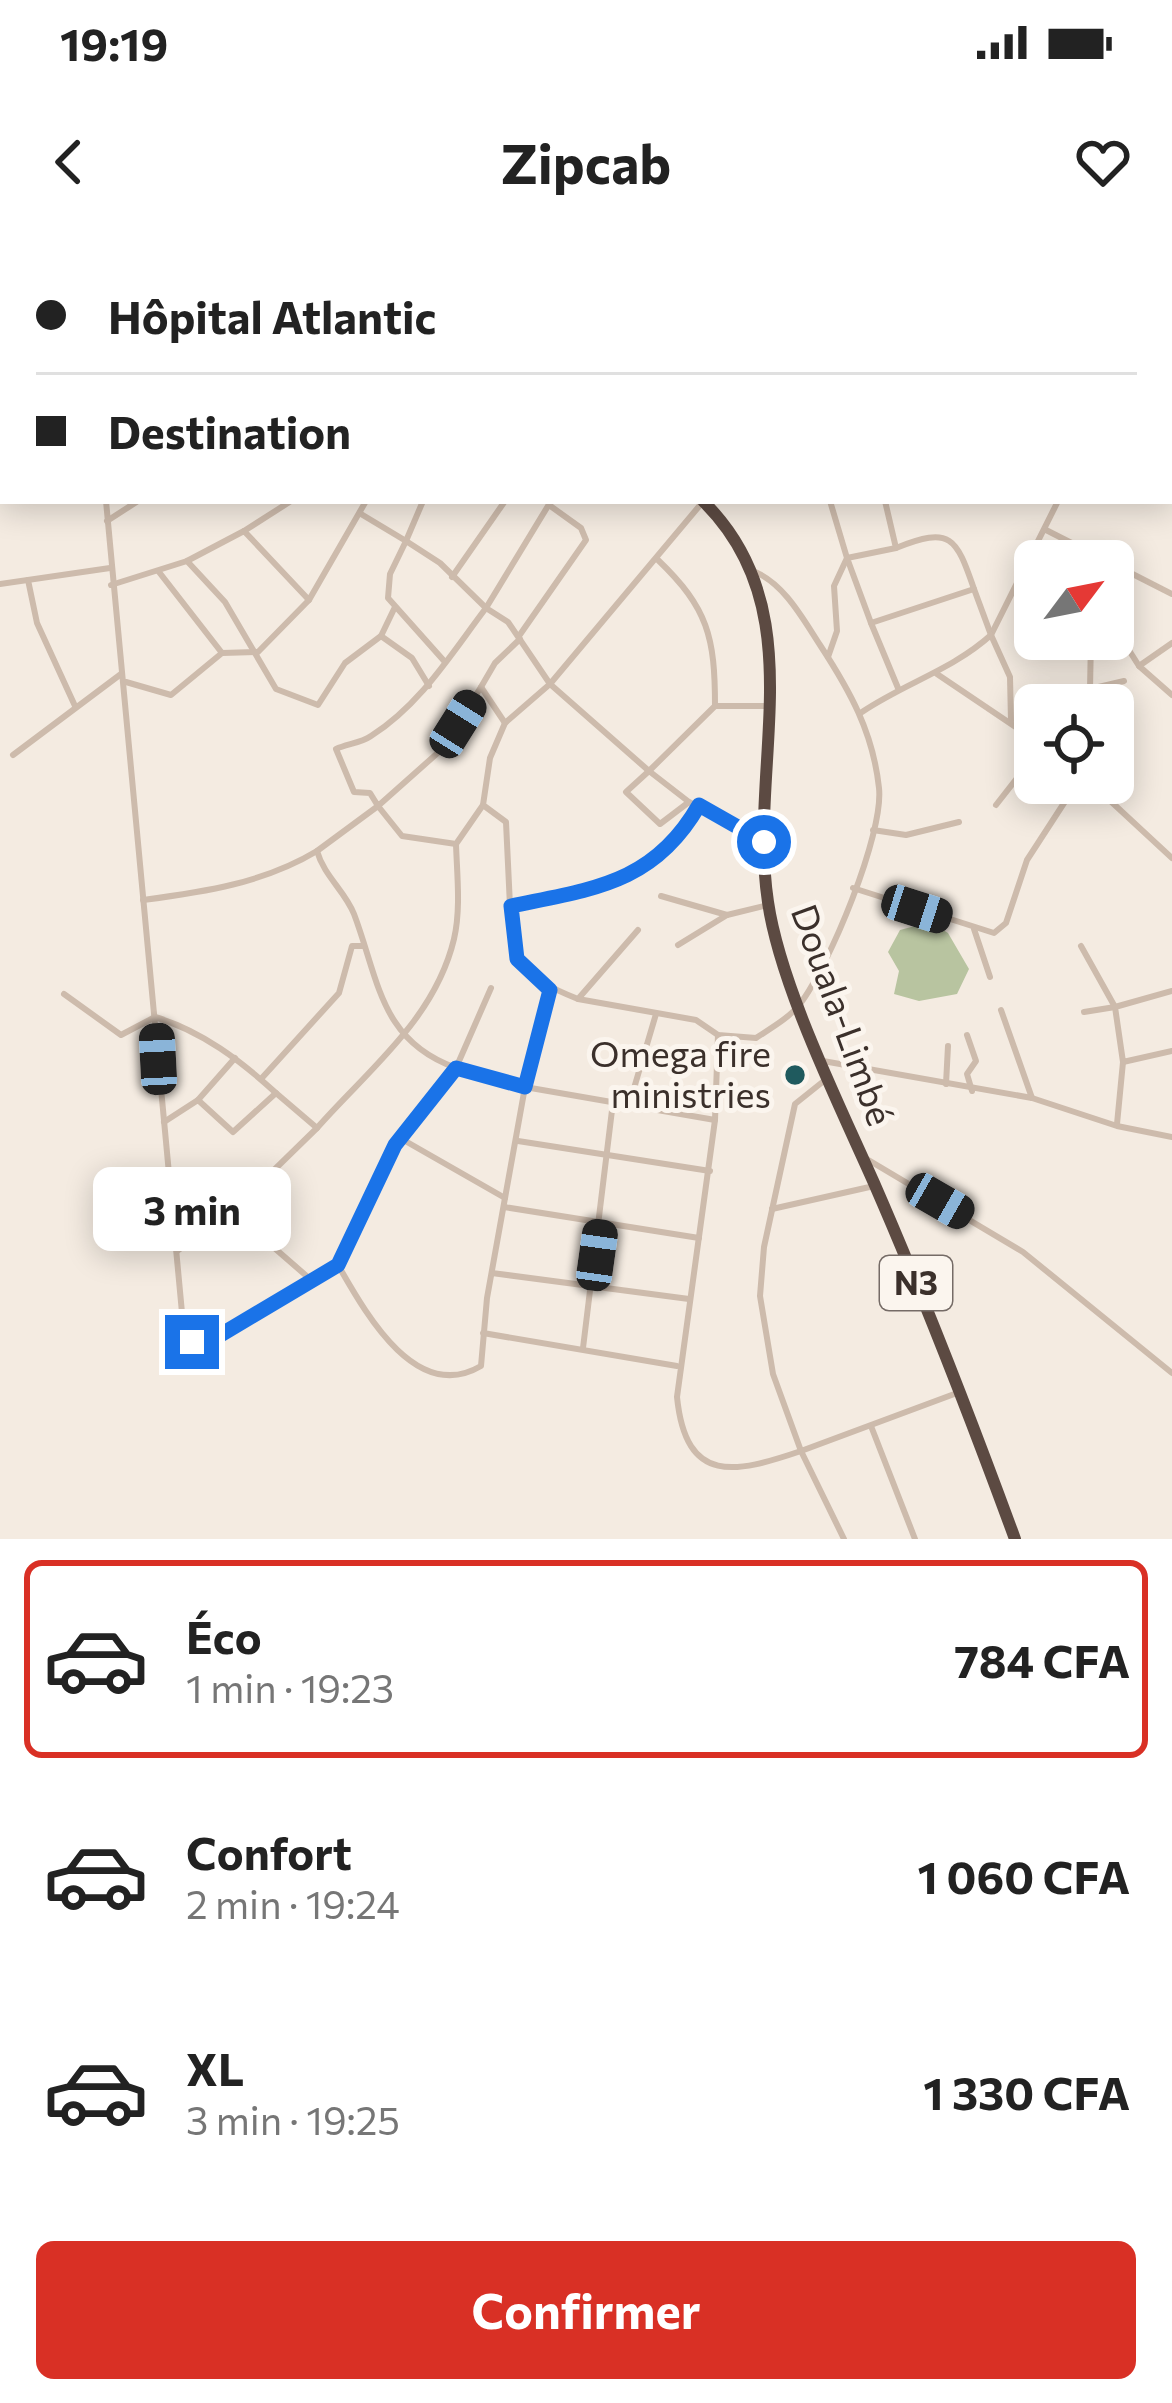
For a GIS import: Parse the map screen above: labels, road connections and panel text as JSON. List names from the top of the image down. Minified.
{"streets":{"highway":["Douala-Limbé","N3"]},"places":["Omega fire ministries"],"north":"top right","page":{"status":"19:19","header":"Zipcab","banner":["Hôpital Atlantic","Destination"],"bubble":"3 min","list":[{"name":"Éco","note":"1 min · 19:23","value":"784 CFA"},{"name":"Confort","note":"2 min · 19:24","value":"1 060 CFA"},{"name":"XL","note":"3 min · 19:25","value":"1 330 CFA"}],"buttons":"Confirmer"}}
